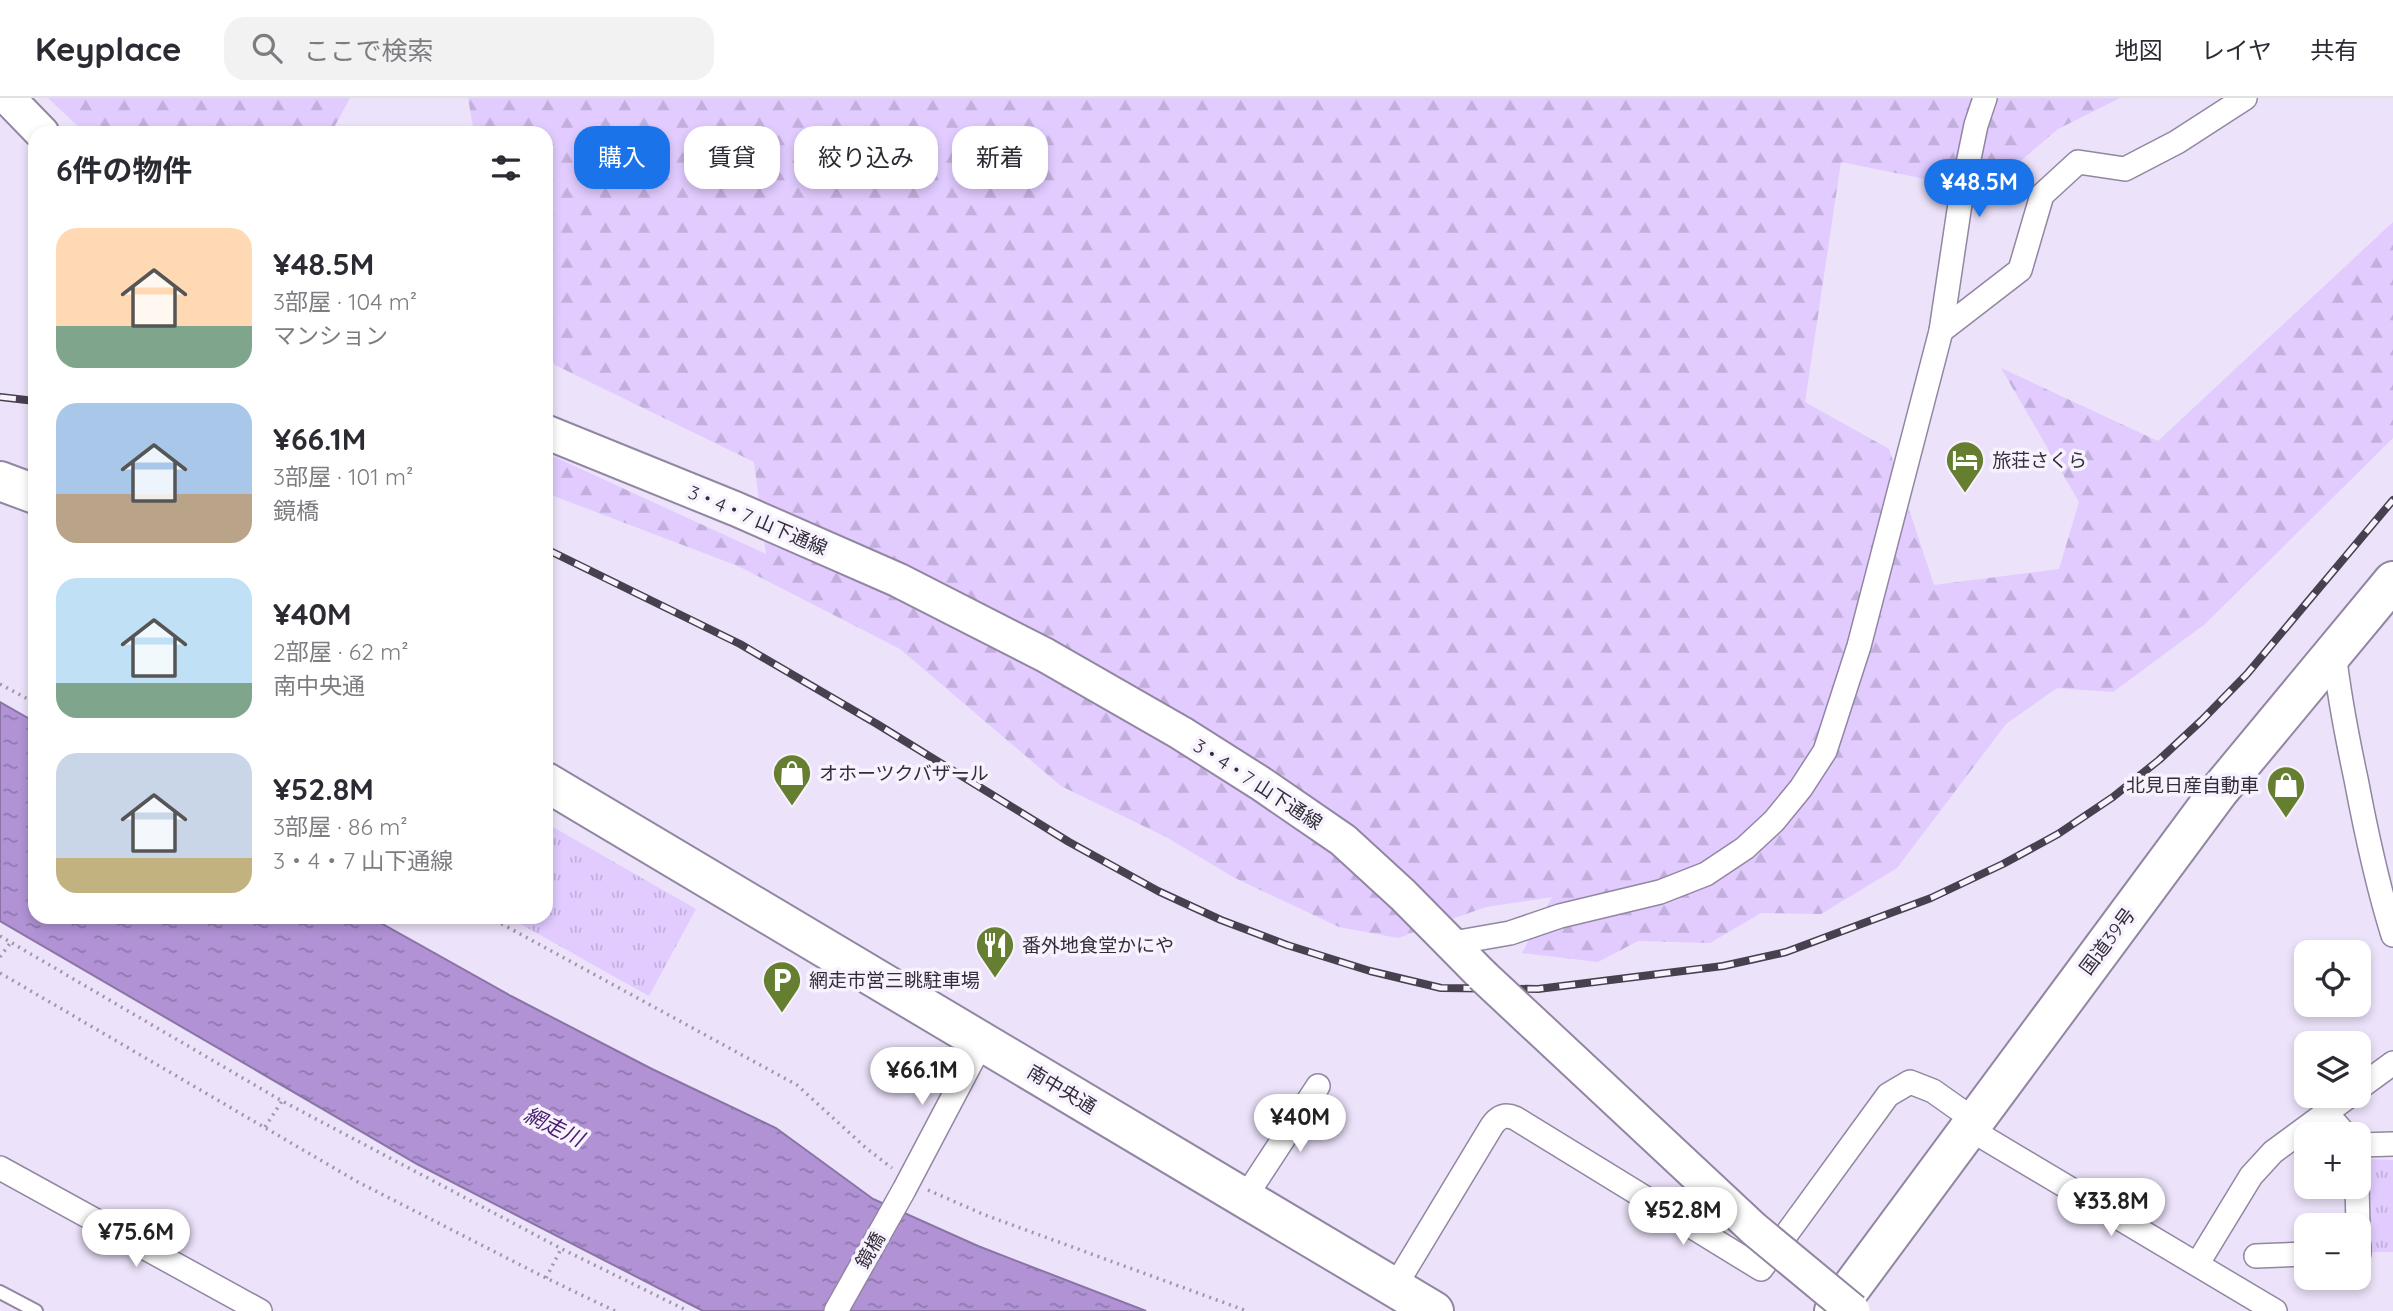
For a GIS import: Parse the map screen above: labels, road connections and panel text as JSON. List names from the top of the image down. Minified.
{"streets":{"highway":["国道39号","南中央通"],"street":["3・4・7 山下通線","鏡橋"]},"crossings":[["南中央通","鏡橋"]],"water":["網走川"],"places":{"hotel":["旅荘さくら"],"shop":["オホーツクバザール","北見日産自動車"],"restaurant":["番外地食堂かにや"],"parking":["網走市営三眺駐車場"]},"page":{"header":"Keyplace","search":"ここで検索","nav":["地図","レイヤ","共有"],"chip":["購入","賃貸","絞り込み","新着"],"heading":"6件の物件","price":["¥48.5M","¥66.1M","¥40M","¥33.8M","¥52.8M","¥75.6M"],"list":[{"name":"¥48.5M","note":"3部屋 · 104 m² · マンション"},{"name":"¥66.1M","note":"3部屋 · 101 m² · 鏡橋"},{"name":"¥40M","note":"2部屋 · 62 m² · 南中央通"},{"name":"¥52.8M","note":"3部屋 · 86 m² · 3・4・7 山下通線"}],"map_buttons":["+","−"]}}
